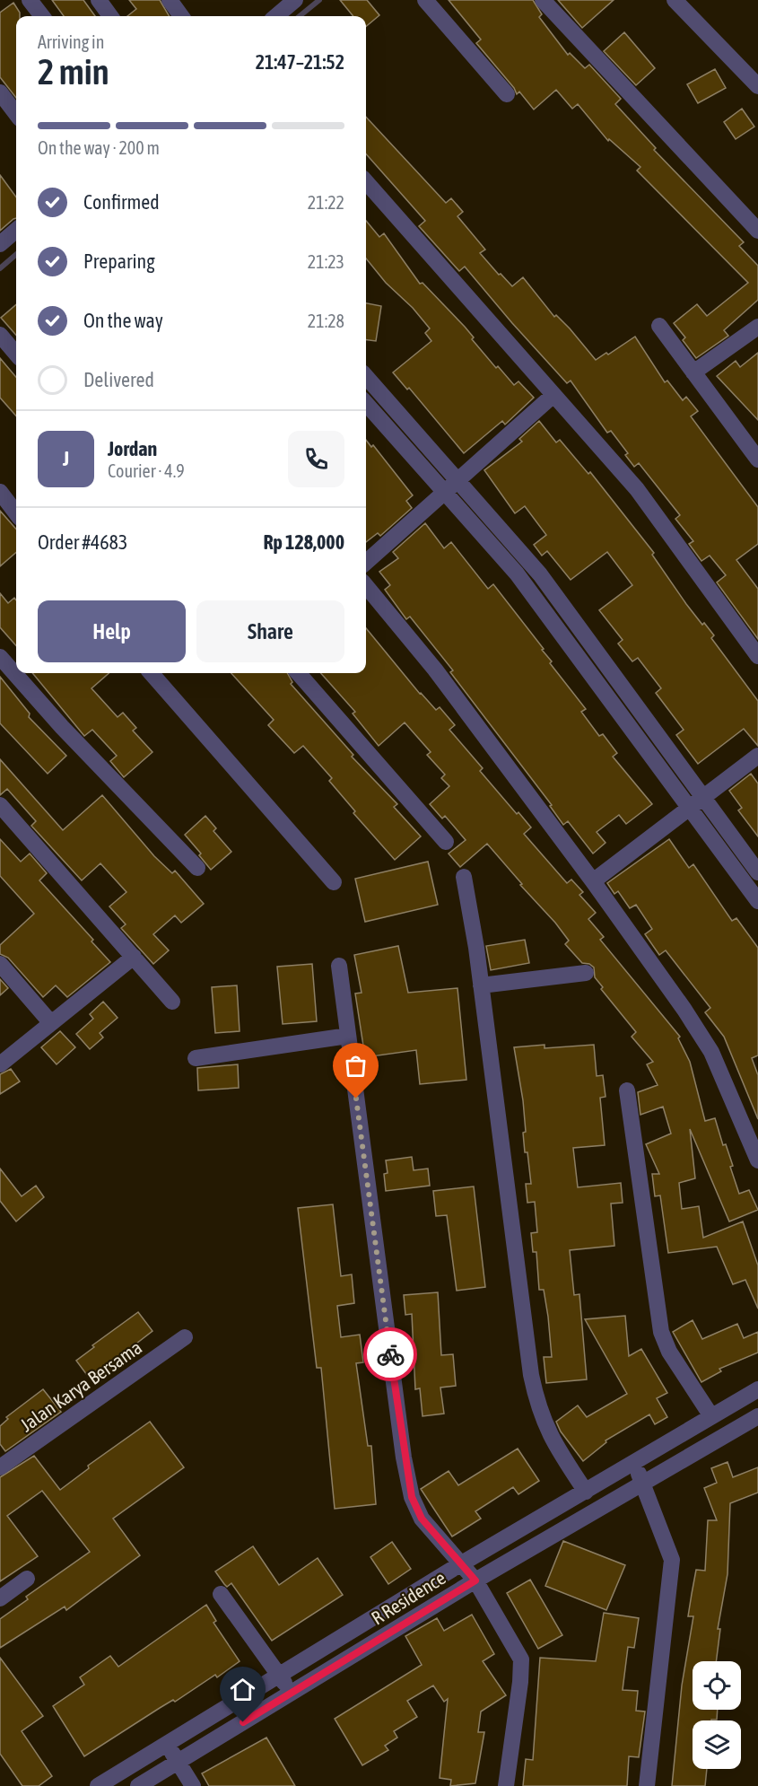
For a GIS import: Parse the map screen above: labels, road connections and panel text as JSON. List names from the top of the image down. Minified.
{"streets":{"street":["Jalan Karya Bersama","R Residence"]},"page":{"heading":["2 min","Arriving in","21:47–21:52"],"panel":["Jordan","Courier · 4.9","Order #4683","Rp 128,000"],"bar":"On the way · 200 m","list":[["Confirmed","21:22"],["Preparing","21:23"],["On the way","21:28"],"Delivered"],"round":"J","buttons":["Help","Share"]}}
